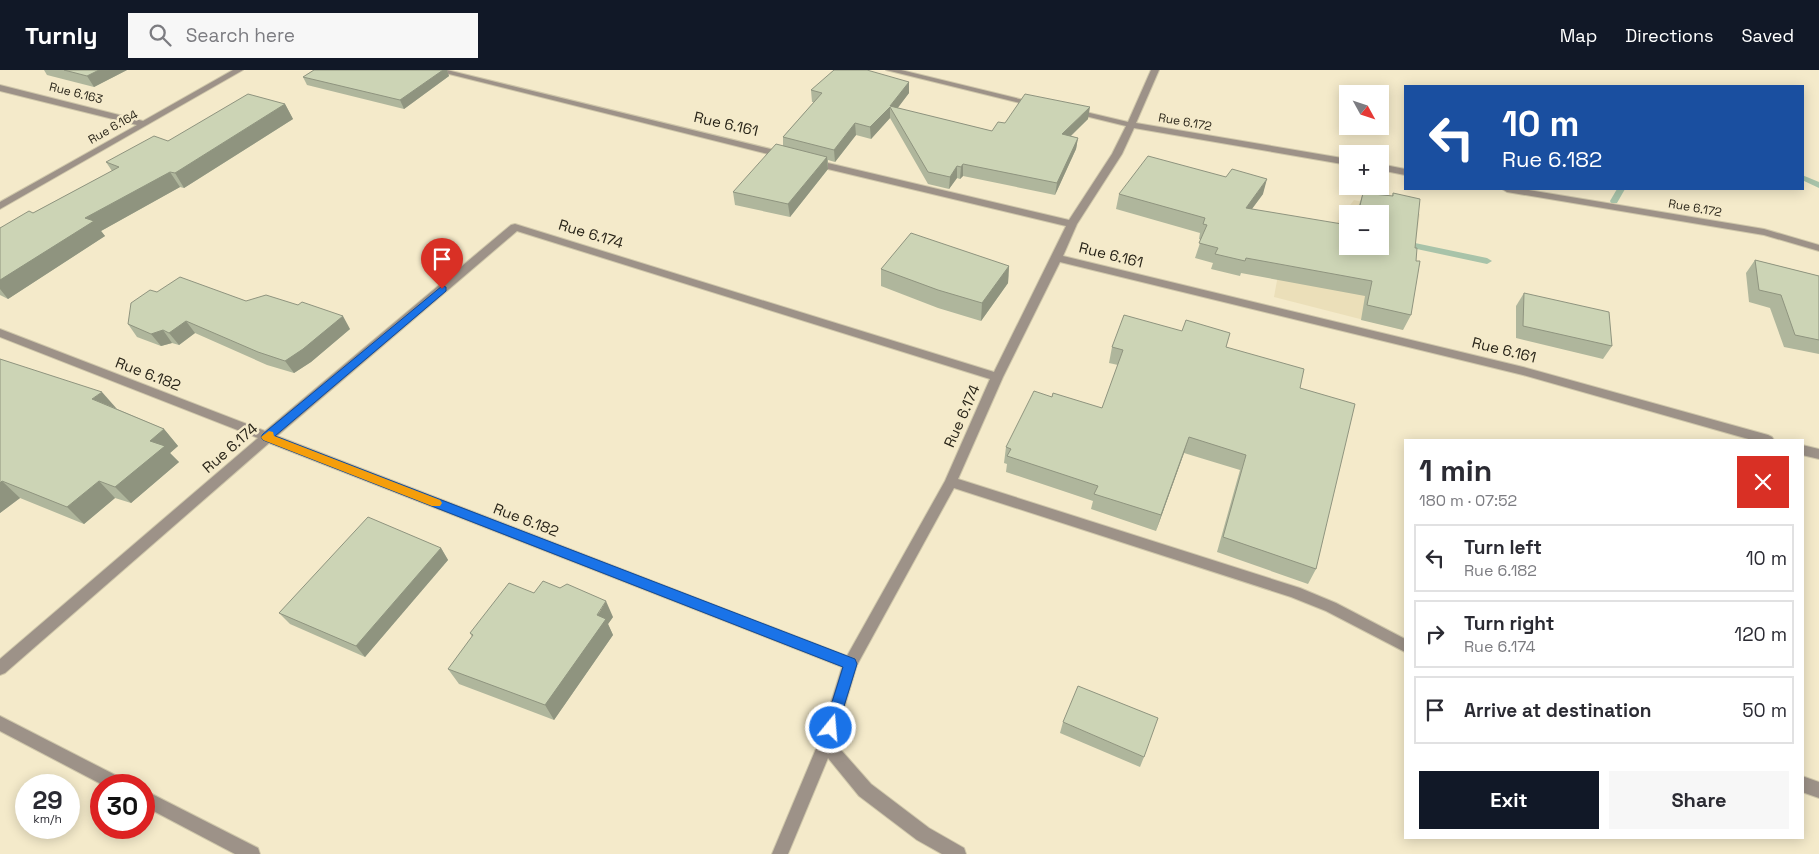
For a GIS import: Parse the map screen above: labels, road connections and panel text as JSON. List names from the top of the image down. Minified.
{"streets":{"street":["Rue 6.163","Rue 6.172","Rue 6.161","Rue 6.164","Rue 6.174","Rue 6.182"]},"crossings":[["Rue 6.163","Rue 6.164"],["Rue 6.174","Rue 6.182"]],"north":"bottom right","page":{"header":"Turnly","search":"Search here","nav":["Map","Directions","Saved"],"map_buttons":["+","−"],"turn":["10 m","Rue 6.182"],"heading":["1 min","180 m · 07:52"],"list":[{"name":"Turn left","note":"Rue 6.182","value":"10 m"},{"name":"Turn right","note":"Rue 6.174","value":"120 m"},{"name":"Arrive at destination","value":"50 m"}],"buttons":["Exit","Share"],"speed":"29 km/h","limit":"30"}}
